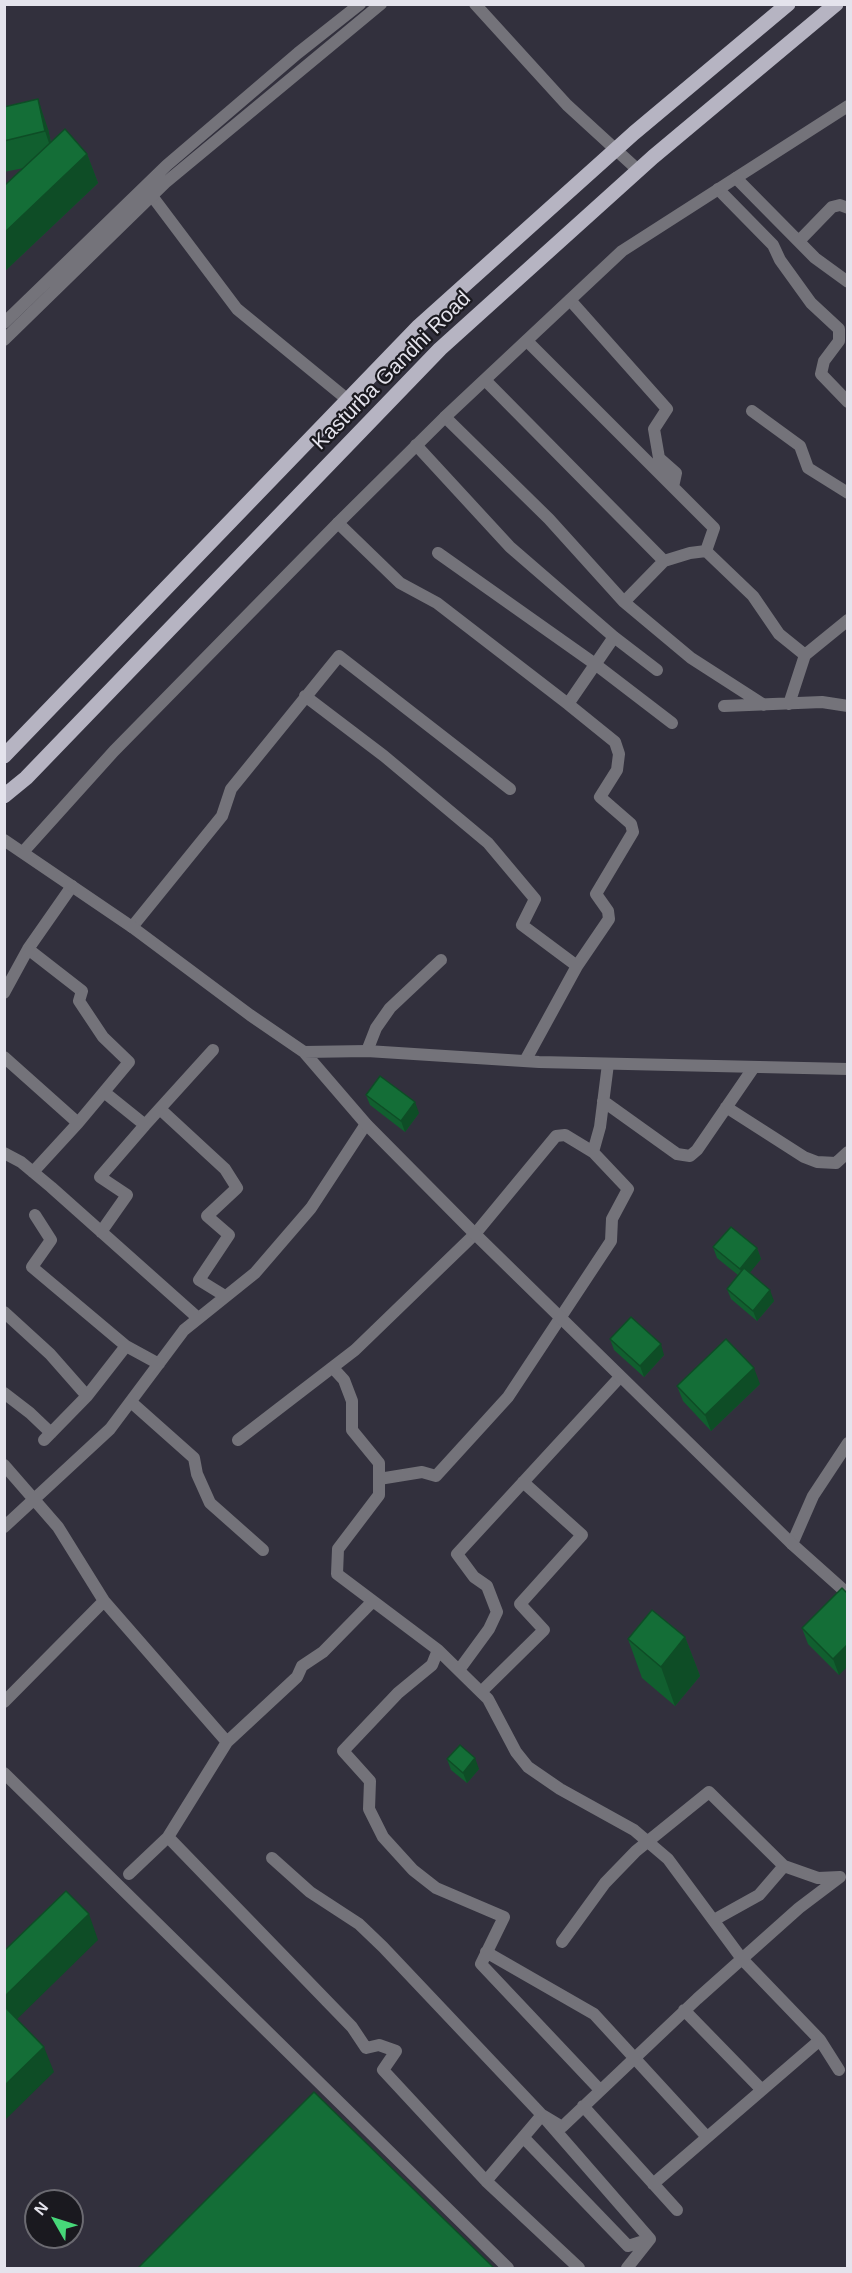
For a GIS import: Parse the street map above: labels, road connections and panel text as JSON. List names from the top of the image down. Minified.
{"streets":{"main road":["Kasturba Gandhi Road"]},"north":"top left"}
